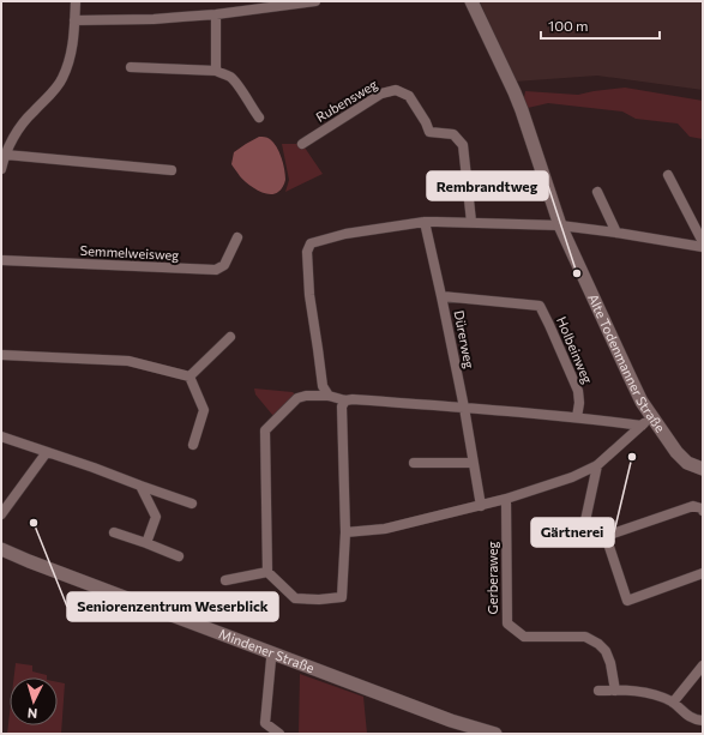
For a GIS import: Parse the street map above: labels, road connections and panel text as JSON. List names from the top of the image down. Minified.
{"streets":{"street":["Rubensweg","Semmelweisweg","Dürerweg","Holbeinweg","Alte Todenmanner Straße","Gerberaweg","Mindener Straße"]},"crossings":[["Dürerweg","Holbeinweg"]],"places":["Rembrandtweg","Gärtnerei","Seniorenzentrum Weserblick"],"scale_bar":"100 m","north":"bottom"}
